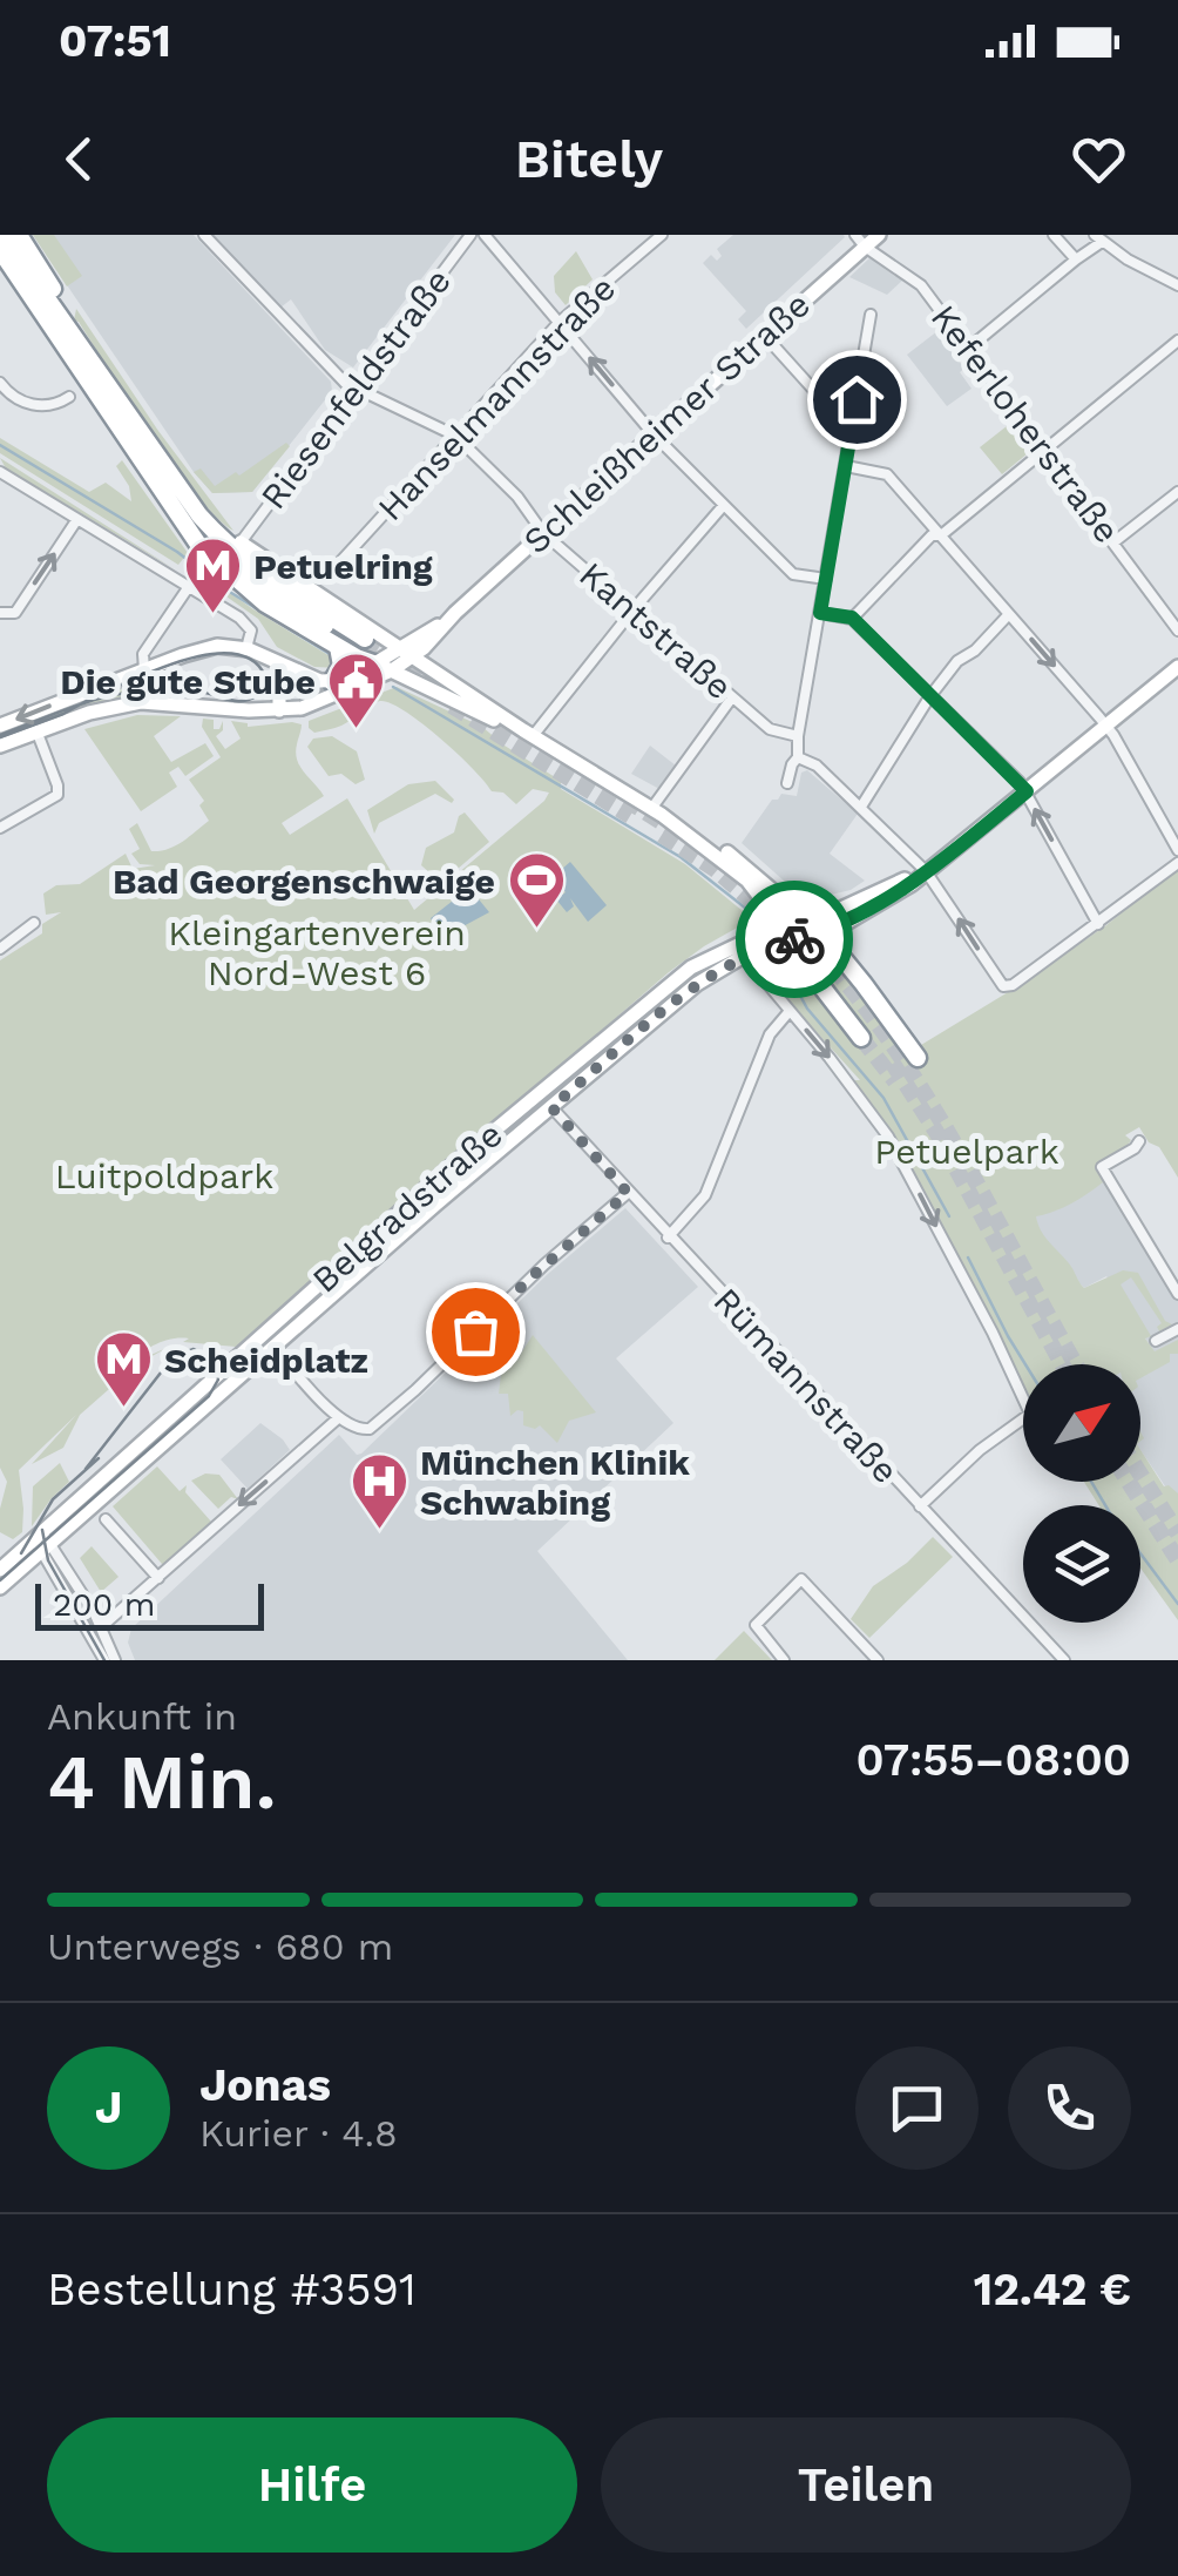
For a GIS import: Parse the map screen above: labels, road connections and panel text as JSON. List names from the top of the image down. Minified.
{"streets":{"main road":["Schleißheimer Straße","Belgradstraße"],"street":["Riesenfeldstraße","Hanselmannstraße","Keferloherstraße","Kantstraße","Rümannstraße"]},"crossings":[["Riesenfeldstraße","Kantstraße"],["Hanselmannstraße","Kantstraße"],["Schleißheimer Straße","Keferloherstraße"],["Schleißheimer Straße","Kantstraße"],["Belgradstraße","Rümannstraße"]],"parks":["Kleingartenverein Nord-West 6","Petuelpark","Luitpoldpark"],"places":{"metro station":["Petuelring","Scheidplatz"],"public building":["Die gute Stube"],"sports":["Bad Georgenschwaige"],"hospital":["München Klinik Schwabing"]},"scale_bar":"200 m","north":"top right","page":{"status":"07:51","header":"Bitely","scale":"200 m","heading":["4 Min.","Ankunft in","07:55–08:00"],"panel":["Jonas","Kurier · 4.8","Bestellung #3591","12.42 €"],"bar":"Unterwegs · 680 m","round":"J","buttons":["Hilfe","Teilen"]}}
